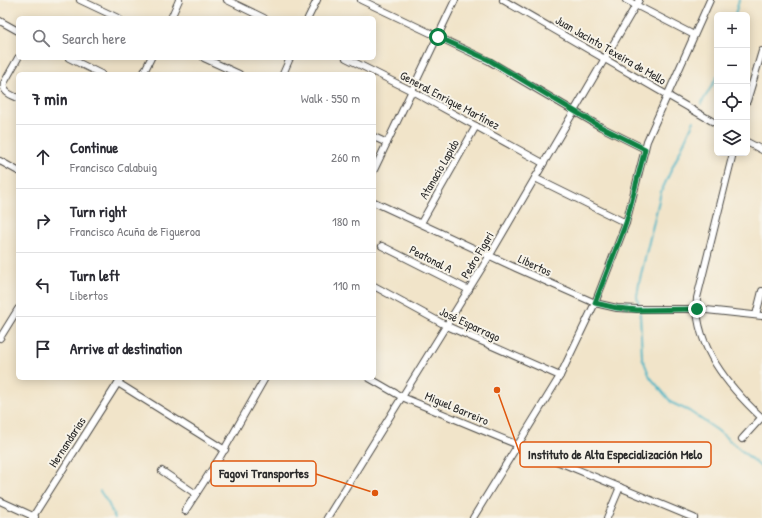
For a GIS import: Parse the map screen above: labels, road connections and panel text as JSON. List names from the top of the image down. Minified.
{"streets":{"street":["Juan Jacinto Texeira de Mello","General Enrique Martínez","Atanacio Lapido","Pedro Figari","Peatonal A","Libertos","José Esparrago","Miguel Barreiro","Hernandarias"]},"crossings":[["Juan Jacinto Texeira de Mello","Pedro Figari"],["General Enrique Martínez","Atanacio Lapido"],["General Enrique Martínez","Pedro Figari"],["Atanacio Lapido","Libertos"],["Pedro Figari","Peatonal A"],["Pedro Figari","Libertos"],["Pedro Figari","José Esparrago"],["Pedro Figari","Miguel Barreiro"]],"places":["Instituto de Alta Especialización Melo","Fagovi Transportes"],"page":{"map_buttons":["+","−"],"search":"Search here","heading":["7 min","Walk · 550 m"],"list":[["Continue","Francisco Calabuig","260 m"],["Turn right","Francisco Acuña de Figueroa","180 m"],["Turn left","Libertos","110 m"],"Arrive at destination"]}}
